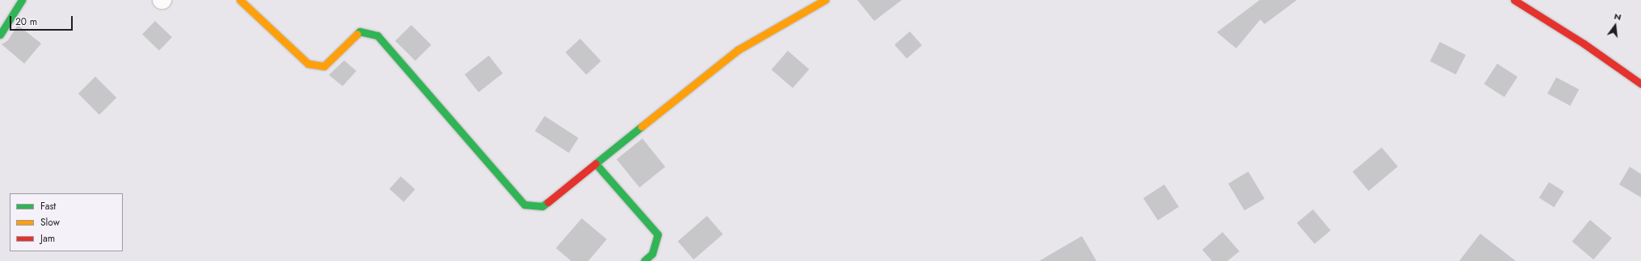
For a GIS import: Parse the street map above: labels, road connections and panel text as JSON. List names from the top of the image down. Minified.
{"legend":["Fast","Slow","Jam"],"scale_bar":"20 m","north":"top"}
